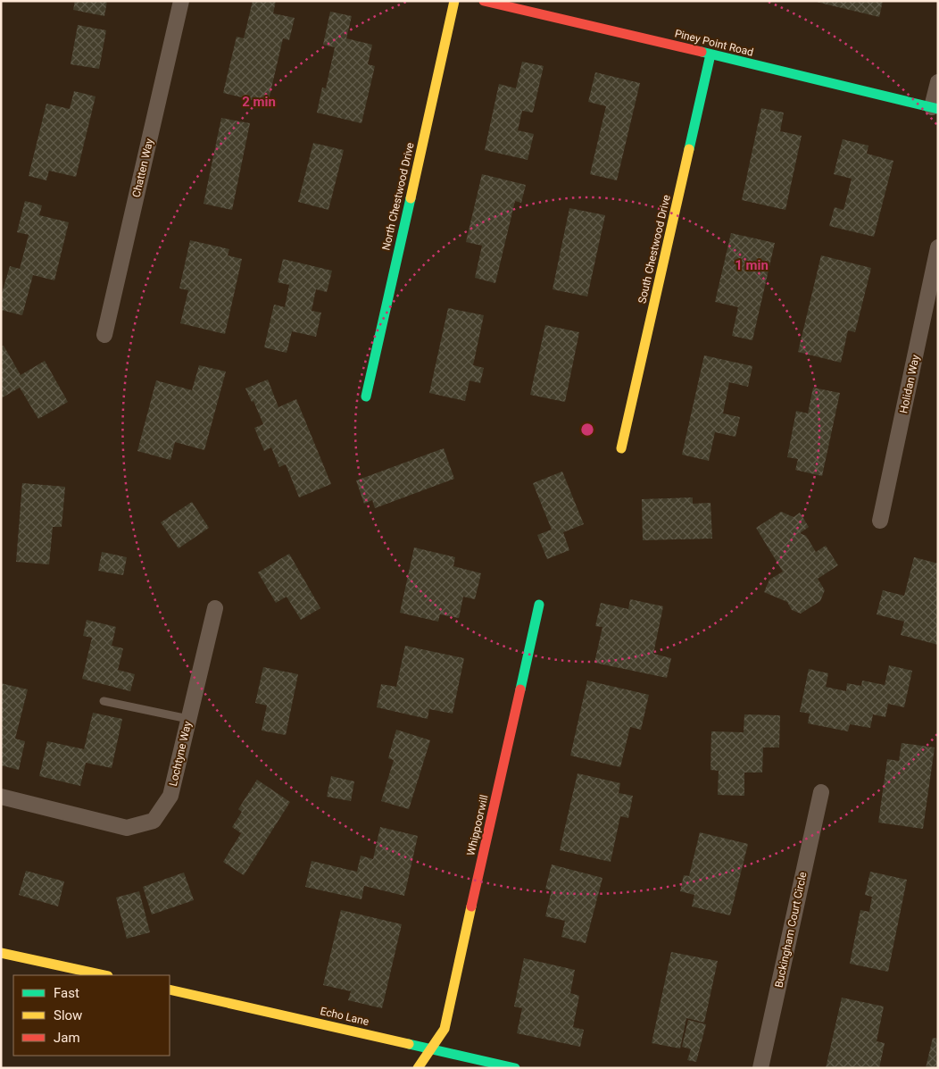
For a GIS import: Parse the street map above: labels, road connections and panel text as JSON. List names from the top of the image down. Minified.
{"streets":{"street":["Piney Point Road","Chatten Way","North Chestwood Drive","South Chestwood Drive","Holidan Way","Lochtyne Way","Whippoorwill","Buckingham Court Circle","Echo Lane"]},"crossings":[["Piney Point Road","South Chestwood Drive"],["Whippoorwill","Echo Lane"]],"legend":["Fast","Slow","Jam"],"rings":["2 min","1 min"]}
